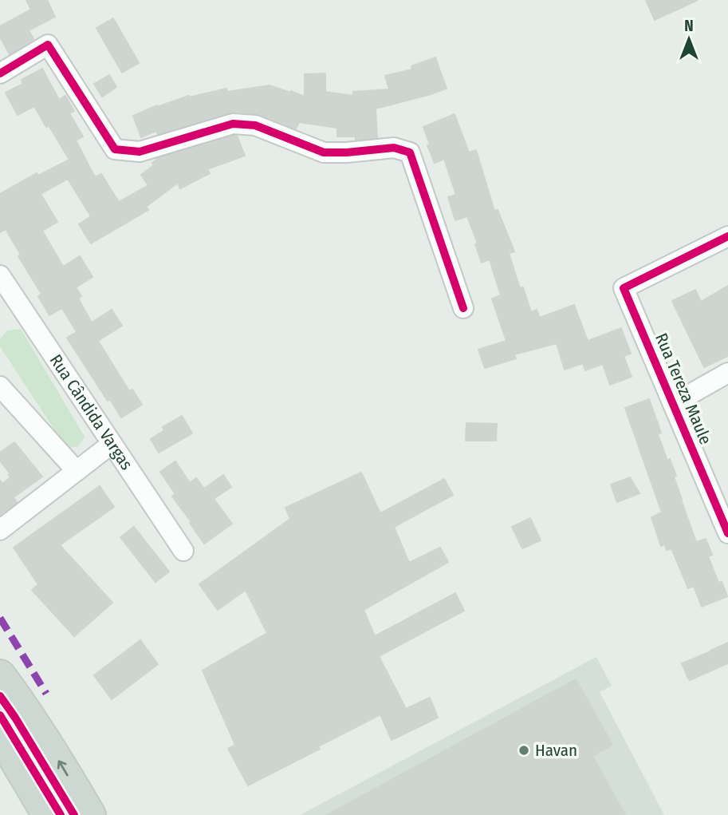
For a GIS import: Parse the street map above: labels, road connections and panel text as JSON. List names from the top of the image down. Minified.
{"streets":{"street":["Rua Tereza Maule","Rua Cândida Vargas"]},"places":["Havan"],"north":"top"}
